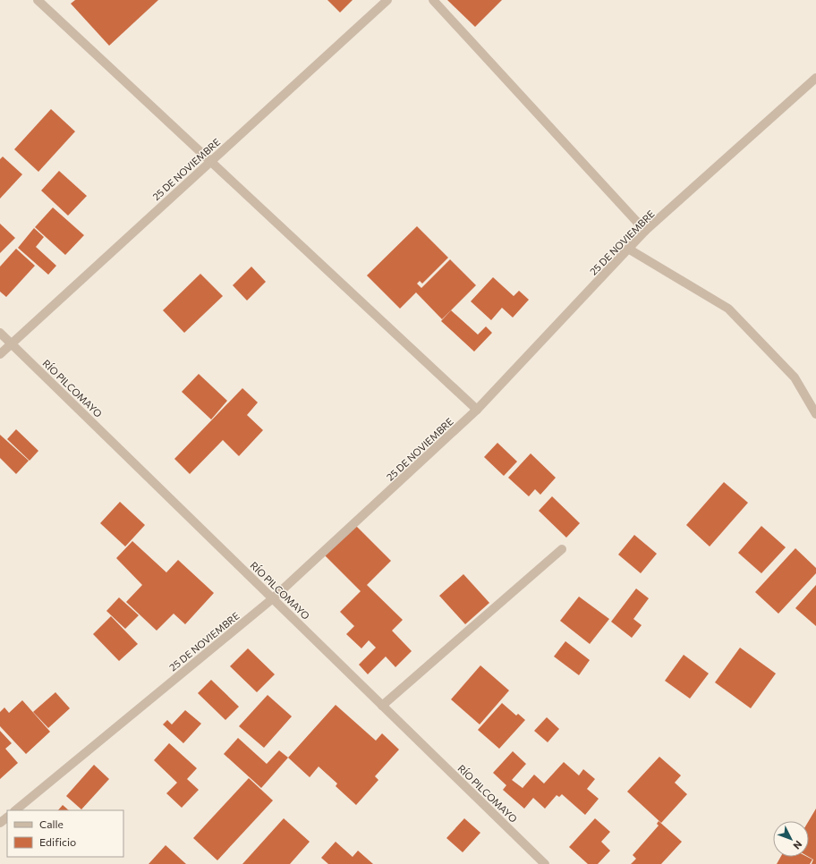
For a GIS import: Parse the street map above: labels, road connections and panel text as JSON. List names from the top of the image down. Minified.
{"streets":{"street":["25 DE NOVIEMBRE","RÍO PILCOMAYO"]},"crossings":[["25 DE NOVIEMBRE","RÍO PILCOMAYO"]],"legend":["Calle","Edificio"],"north":"bottom right"}
